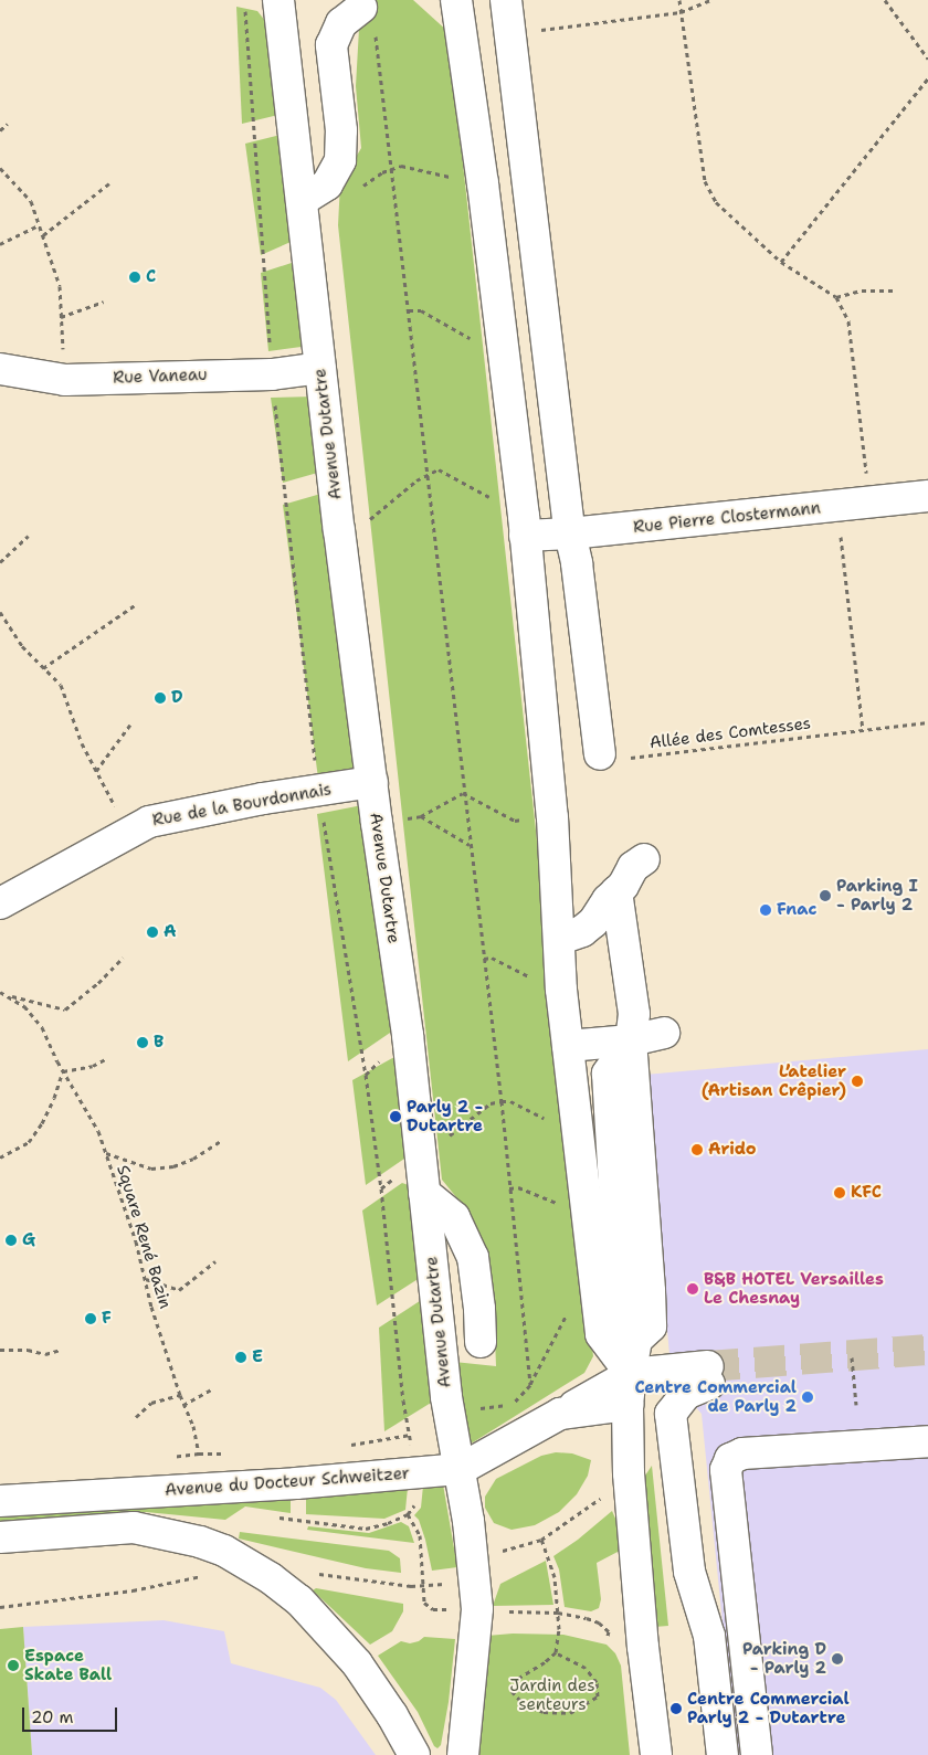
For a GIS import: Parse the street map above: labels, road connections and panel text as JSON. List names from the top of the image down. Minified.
{"streets":{"main road":["Rue Vaneau","Avenue Dutartre","Rue Pierre Clostermann","Rue de la Bourdonnais","Avenue du Docteur Schweitzer"],"path":["Allée des Comtesses","Square René Bazin"]},"crossings":[["Rue Vaneau","Avenue Dutartre"],["Avenue Dutartre","Rue de la Bourdonnais"],["Avenue Dutartre","Avenue du Docteur Schweitzer"]],"parks":["Jardin des senteurs"],"places":["C","D","Parking I - Parly 2","Fnac","A","B","L’atelier (Artisan Crêpier)","Parly 2 - Dutartre","Arido","KFC","G","B&B HOTEL Versailles Le Chesnay","F","E","Centre Commercial de Parly 2","Parking D - Parly 2","Espace Skate Ball","Centre Commercial Parly 2 - Dutartre"],"scale_bar":"20 m"}
